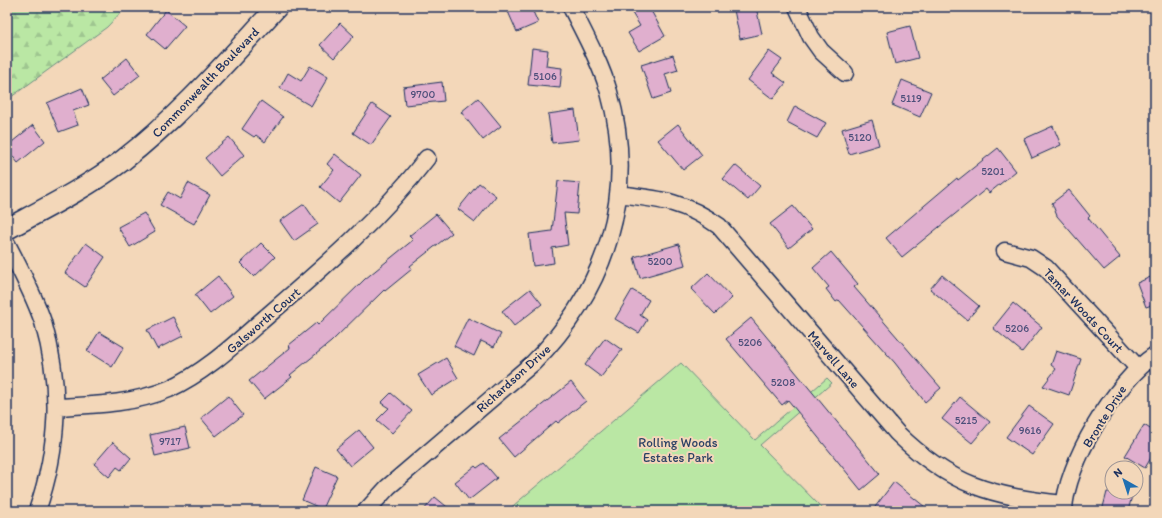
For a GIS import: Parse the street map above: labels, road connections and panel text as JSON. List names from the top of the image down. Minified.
{"streets":{"street":["Commonwealth Boulevard","Tamar Woods Court","Galsworth Court","Marvell Lane","Richardson Drive","Bronte Drive"]},"crossings":[["Tamar Woods Court","Bronte Drive"],["Marvell Lane","Richardson Drive"],["Marvell Lane","Bronte Drive"]],"parks":["Rolling Woods Estates Park"],"house_numbers":["5106","9700","5119","5120","5201","5200","5206","5206","5208","5215","9616","9717"],"north":"top left"}
